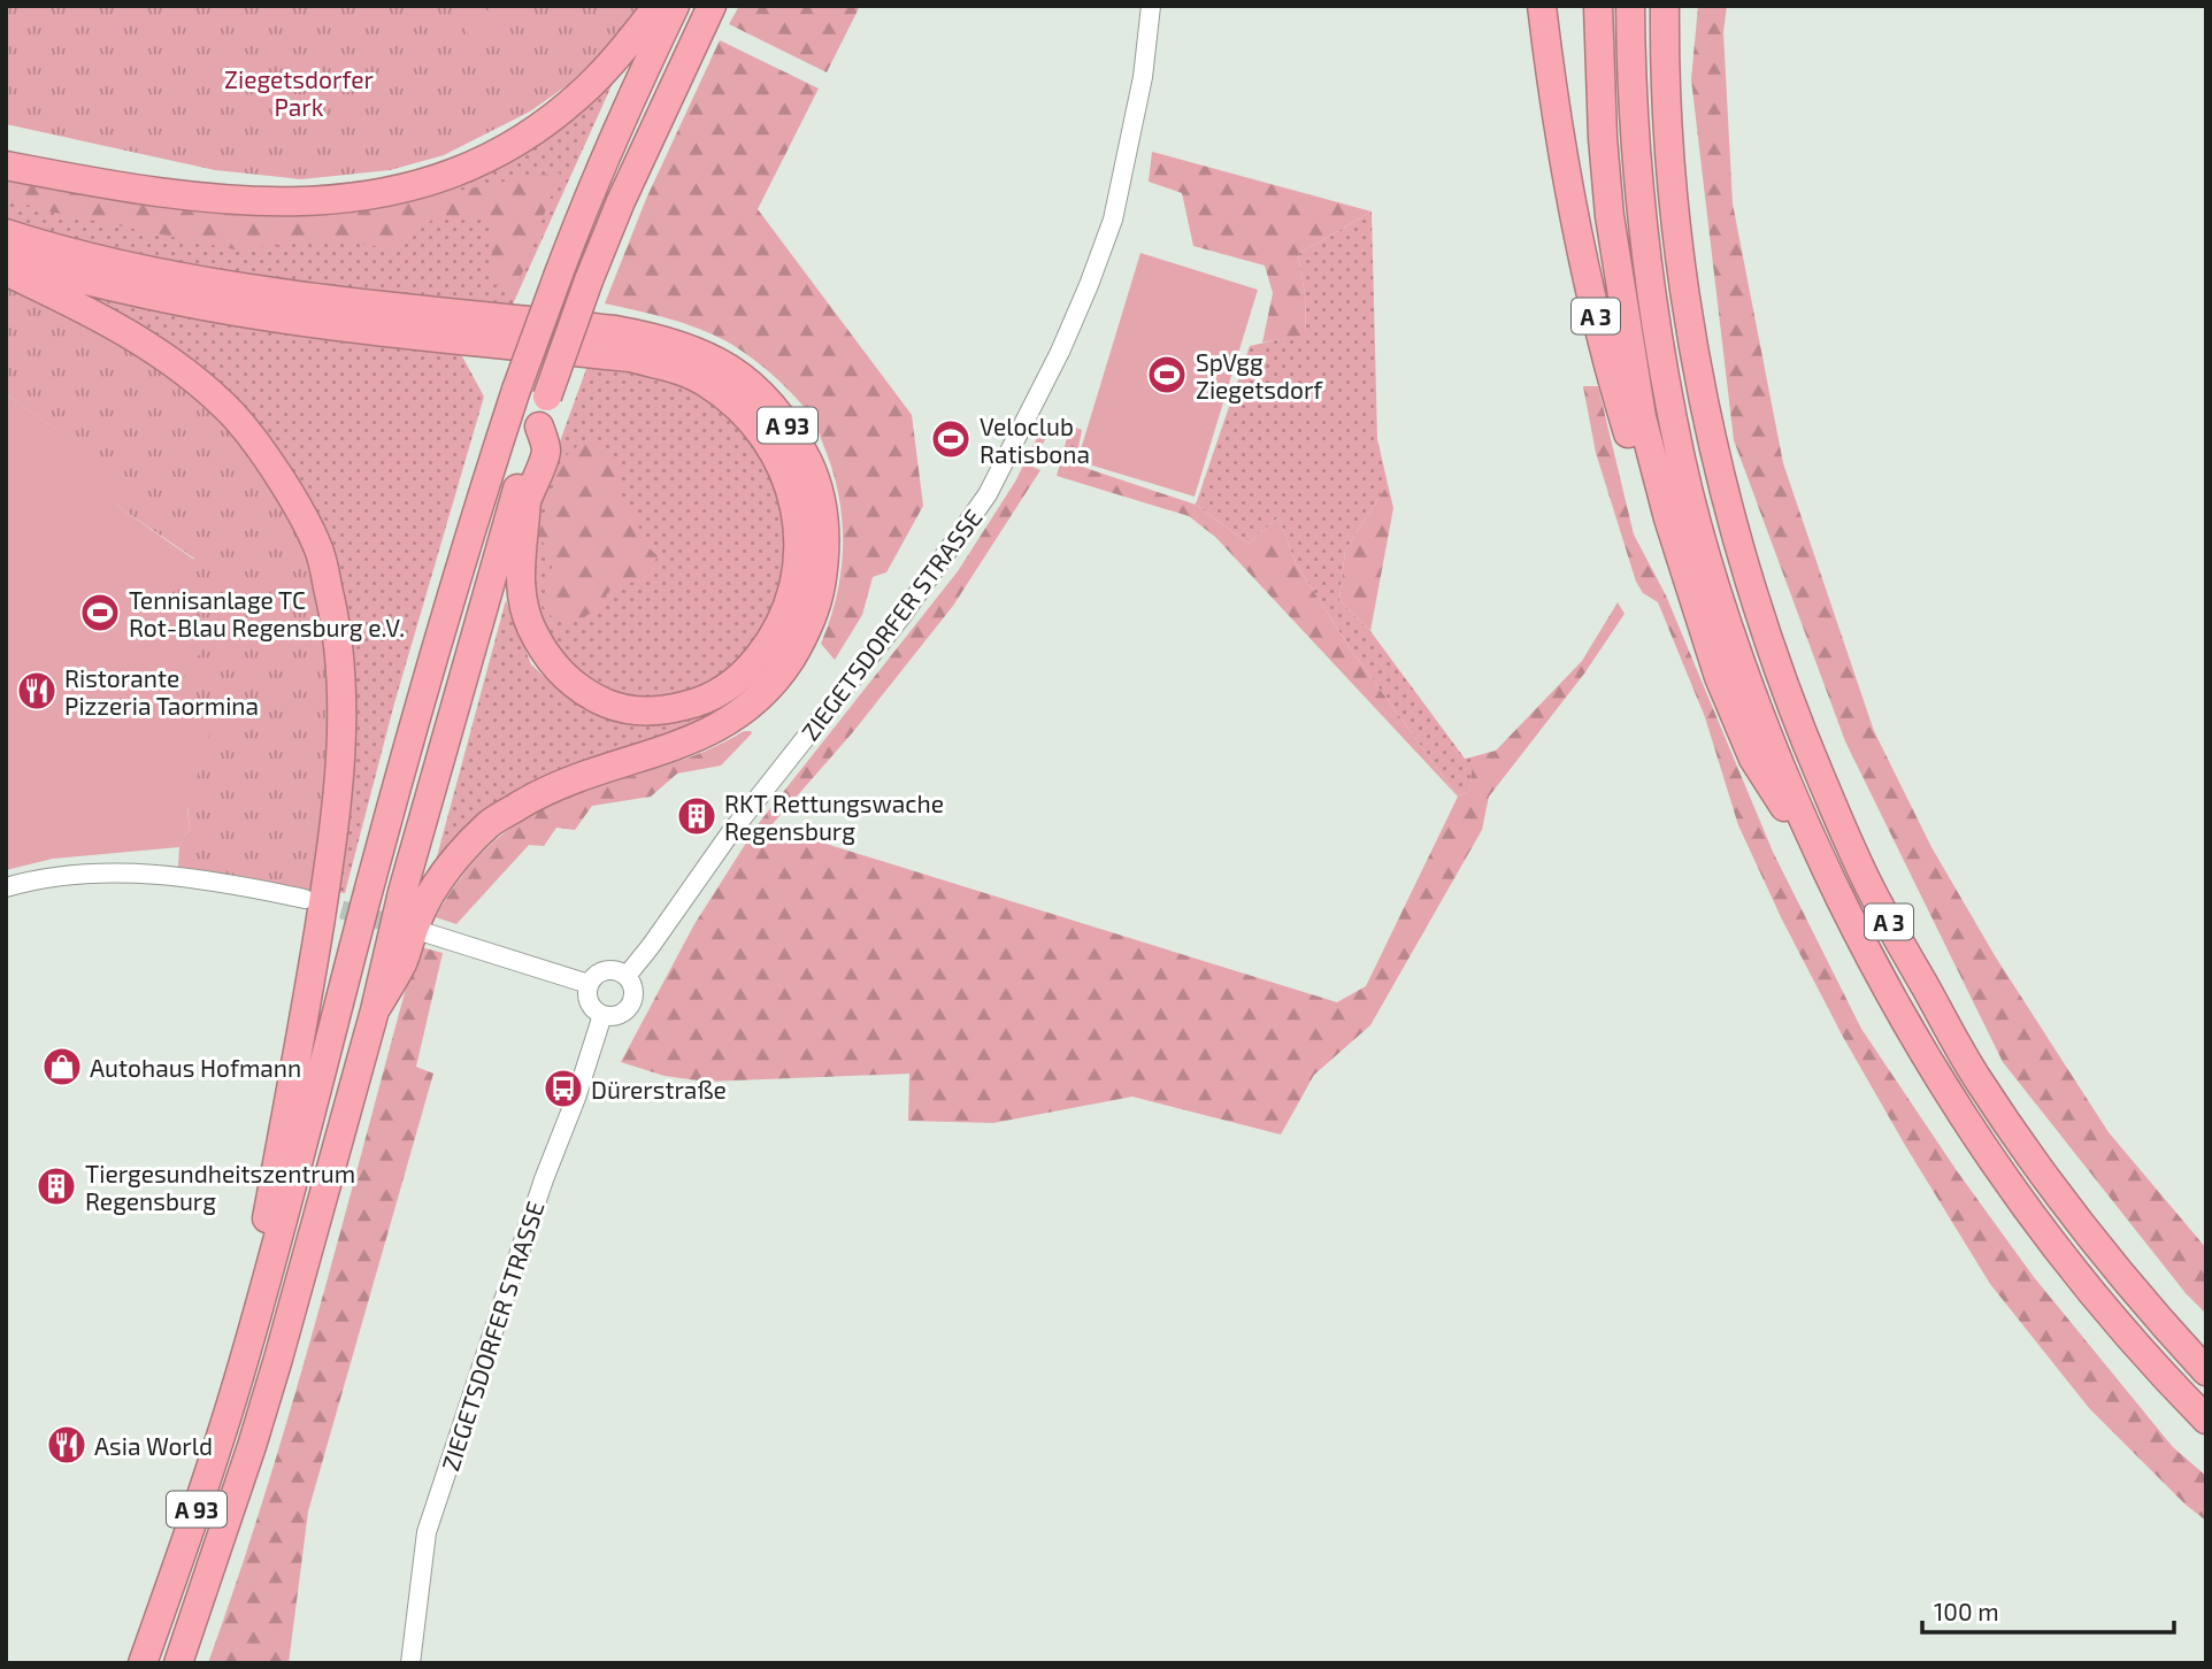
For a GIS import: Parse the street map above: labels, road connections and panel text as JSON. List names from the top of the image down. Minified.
{"streets":{"highway":["A 3","A 93"],"street":["ZIEGETSDORFER STRASSE"]},"parks":["Ziegetsdorfer Park"],"places":{"sports":["SpVgg Ziegetsdorf","Veloclub Ratisbona","Tennisanlage TC Rot-Blau Regensburg e.V."],"restaurant":["Ristorante Pizzeria Taormina","Asia World"],"building":["RKT Rettungswache Regensburg","Tiergesundheitszentrum Regensburg"],"shop":["Autohaus Hofmann"],"bus stop":["Dürerstraße"]},"scale_bar":"100 m"}
